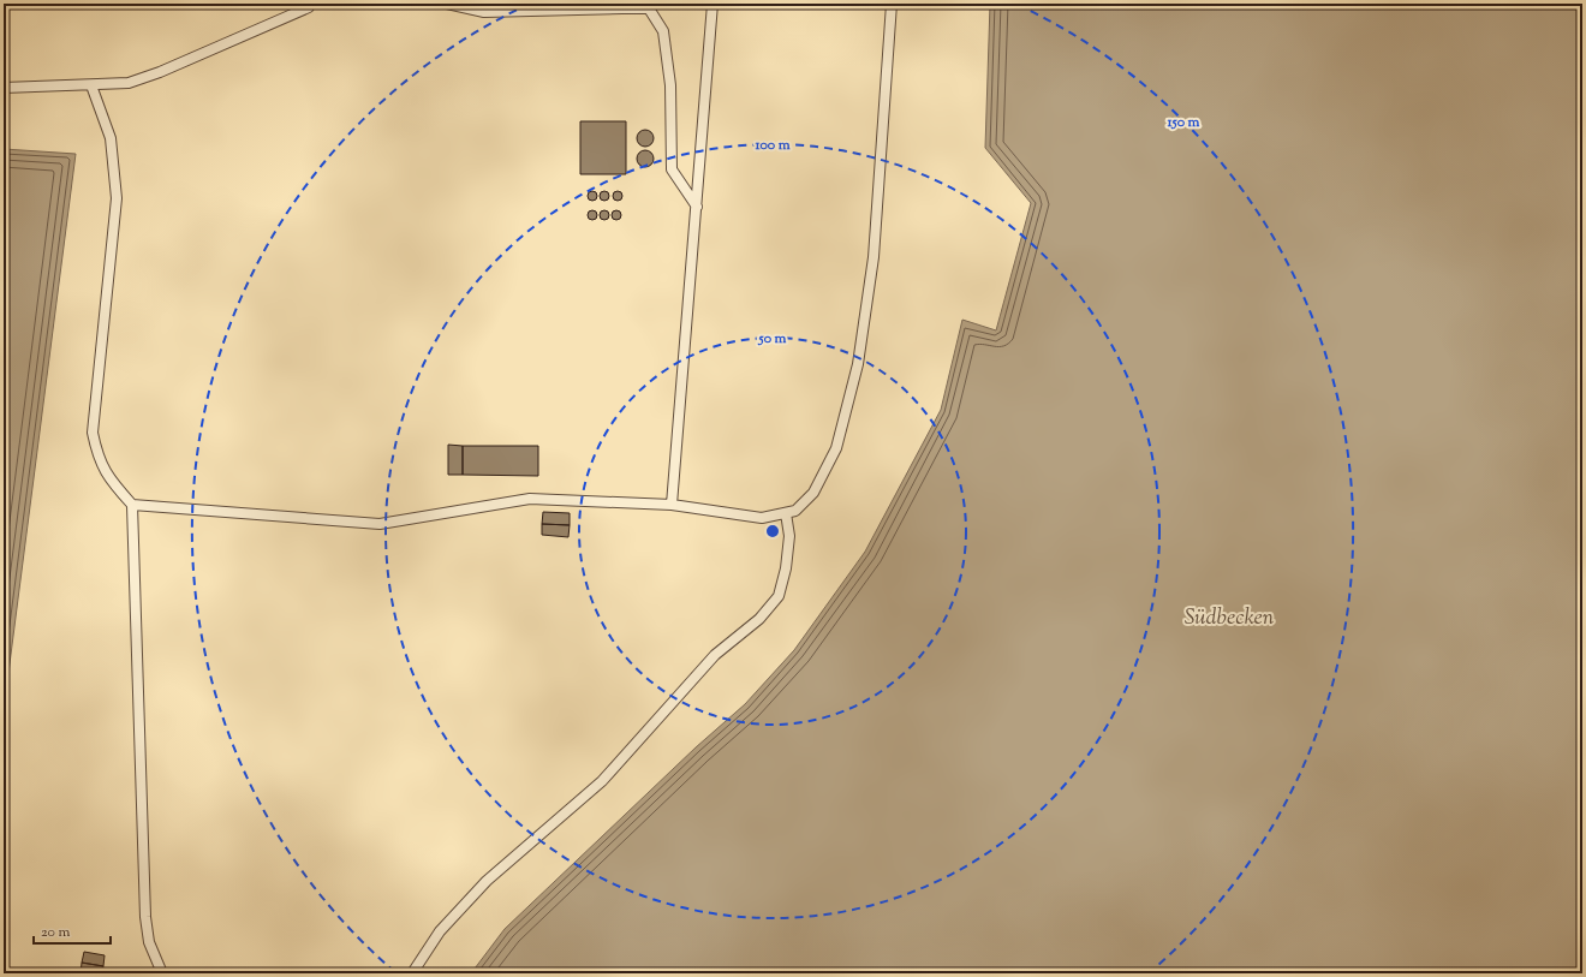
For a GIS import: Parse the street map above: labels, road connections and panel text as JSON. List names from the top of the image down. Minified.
{"water":["Südbecken"],"scale_bar":"20 m","rings":["150 m","100 m","50 m"]}
